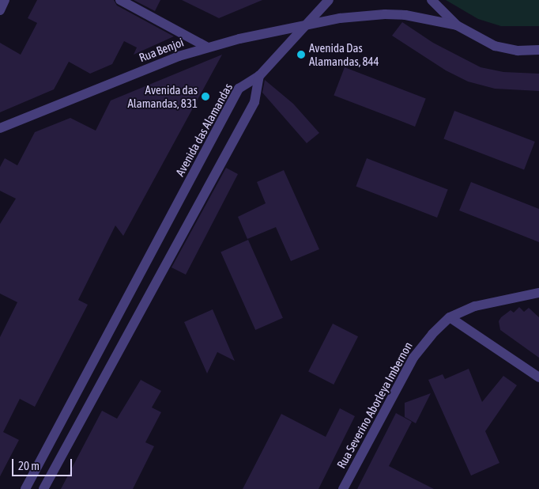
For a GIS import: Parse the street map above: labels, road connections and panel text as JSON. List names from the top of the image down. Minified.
{"streets":{"street":["Rua Benjoi","Avenida das Alamandas","Rua Severino Aborleya Imbernon"]},"places":["Avenida Das Alamandas, 844","Avenida das Alamandas, 831"],"scale_bar":"20 m"}
